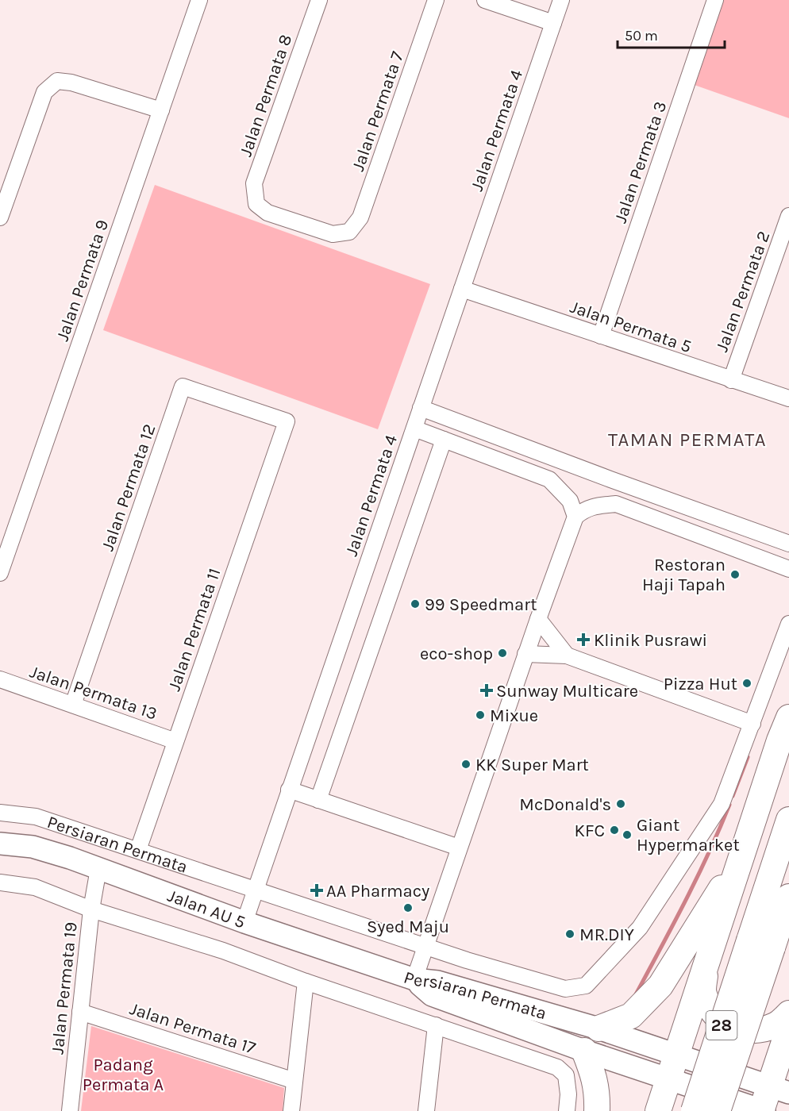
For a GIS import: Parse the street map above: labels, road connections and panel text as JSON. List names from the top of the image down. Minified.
{"streets":{"highway":["28"],"main road":["Persiaran Permata","Jalan AU 5"],"street":["Jalan Permata 8","Jalan Permata 7","Jalan Permata 4","Jalan Permata 3","Jalan Permata 9","Jalan Permata 2","Jalan Permata 5","Jalan Permata 12","Jalan Permata 11","Jalan Permata 13","Jalan Permata 19","Jalan Permata 17"]},"crossings":[["Jalan Permata 8","Jalan Permata 7"],["Jalan Permata 4","Jalan Permata 5"],["Jalan Permata 4","Persiaran Permata"],["Jalan Permata 4","Jalan AU 5"],["Jalan Permata 3","Jalan Permata 5"],["Jalan Permata 2","Jalan Permata 5"],["Jalan Permata 12","Jalan Permata 11"],["Jalan Permata 12","Jalan Permata 13"],["Jalan Permata 11","Jalan Permata 13"],["Jalan Permata 11","Persiaran Permata"],["Persiaran Permata","Jalan AU 5"],["Jalan AU 5","Jalan Permata 19"],["Jalan Permata 19","Jalan Permata 17"]],"districts":["TAMAN PERMATA"],"parks":["Padang Permata A"],"places":{"other":["Restoran Haji Tapah","99 Speedmart","eco-shop","Pizza Hut","Mixue","KK Super Mart","McDonald's","KFC","Giant Hypermarket","Syed Maju","MR.DIY"],"health":["Klinik Pusrawi","Sunway Multicare","AA Pharmacy"]},"scale_bar":"50 m"}
